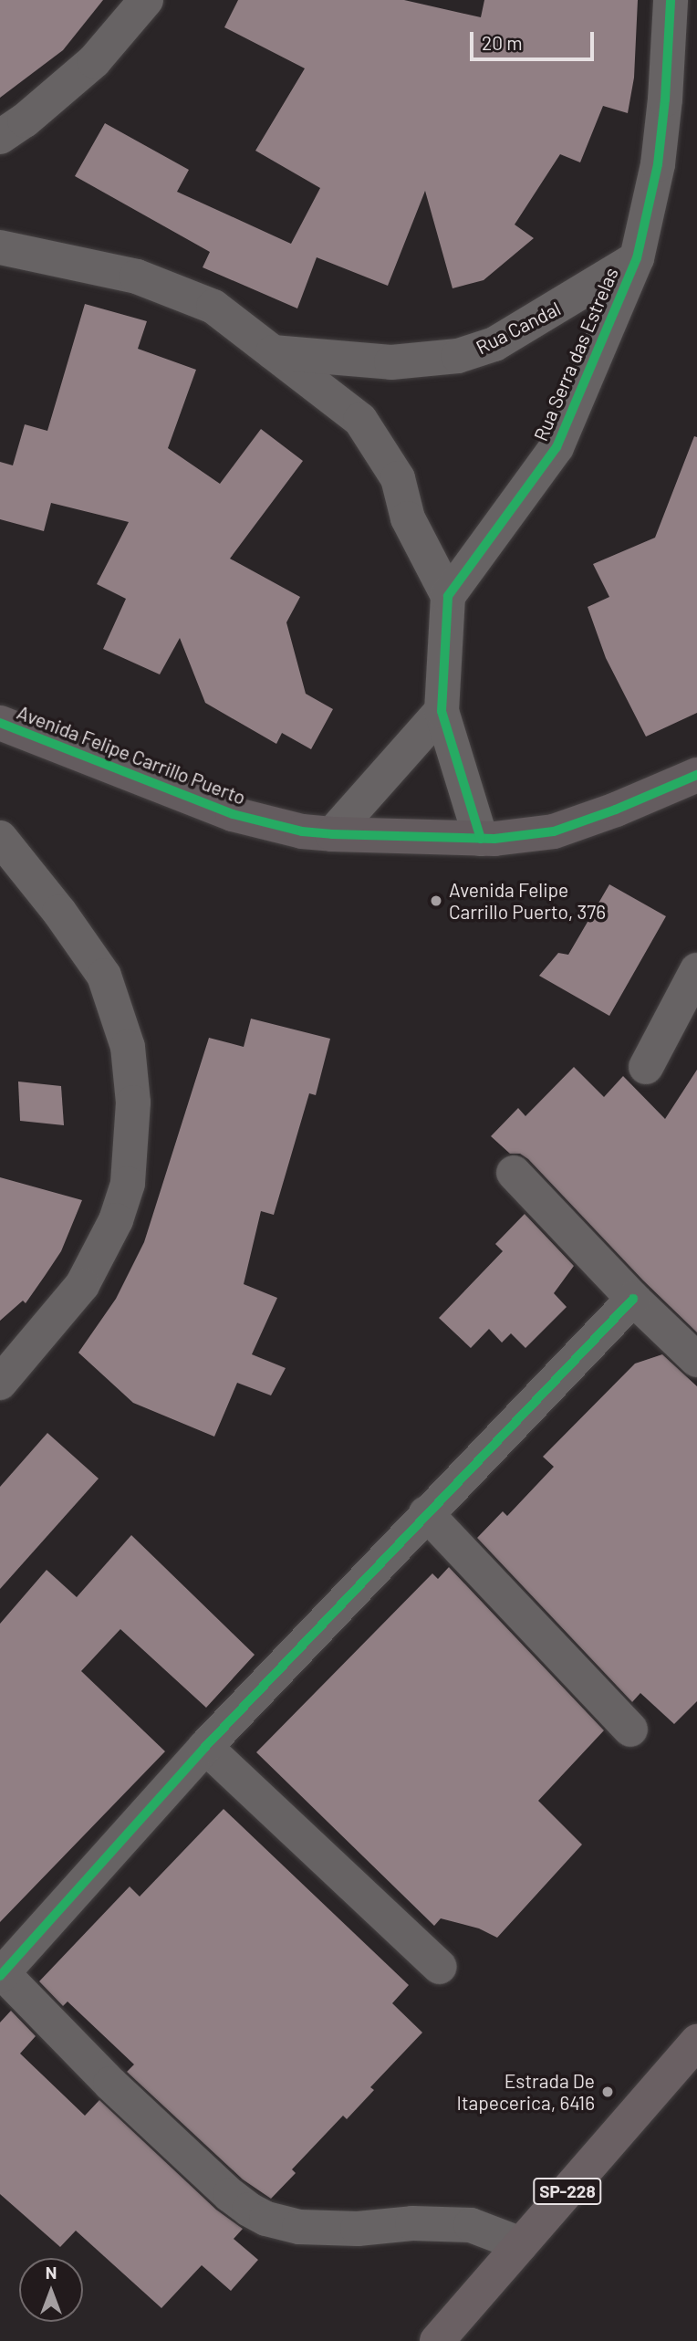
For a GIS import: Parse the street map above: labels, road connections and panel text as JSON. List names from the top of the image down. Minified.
{"streets":{"main road":["SP-228"],"street":["Rua Candal","Rua Serra das Estrelas","Avenida Felipe Carrillo Puerto"]},"crossings":[["Rua Candal","Rua Serra das Estrelas"]],"places":["Avenida Felipe Carrillo Puerto, 376","Estrada De Itapecerica, 6416"],"scale_bar":"20 m","north":"top"}
